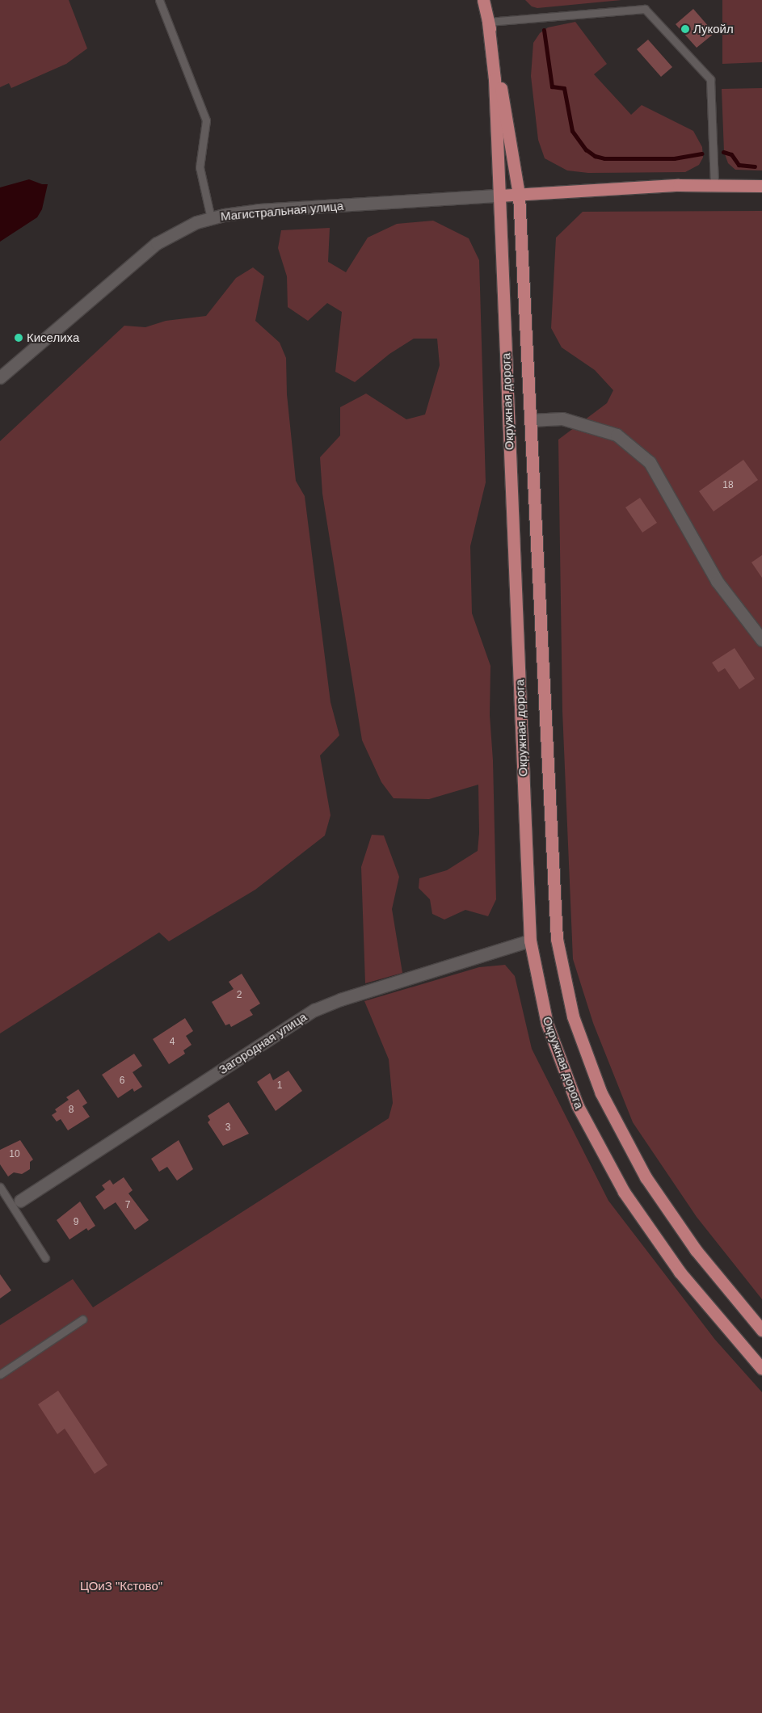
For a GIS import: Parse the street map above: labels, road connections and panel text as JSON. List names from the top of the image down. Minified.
{"streets":{"main road":["Окружная дорога"],"street":["Магистральная улица","Загородная улица"]},"crossings":[["Магистральная улица","Окружная дорога"],["Окружная дорога","Загородная улица"]],"parks":["ЦОиЗ \"Кстово\""],"places":["Лукойл","Киселиха"],"house_numbers":["18","2","4","6","1","8","3","10","7","9"]}
